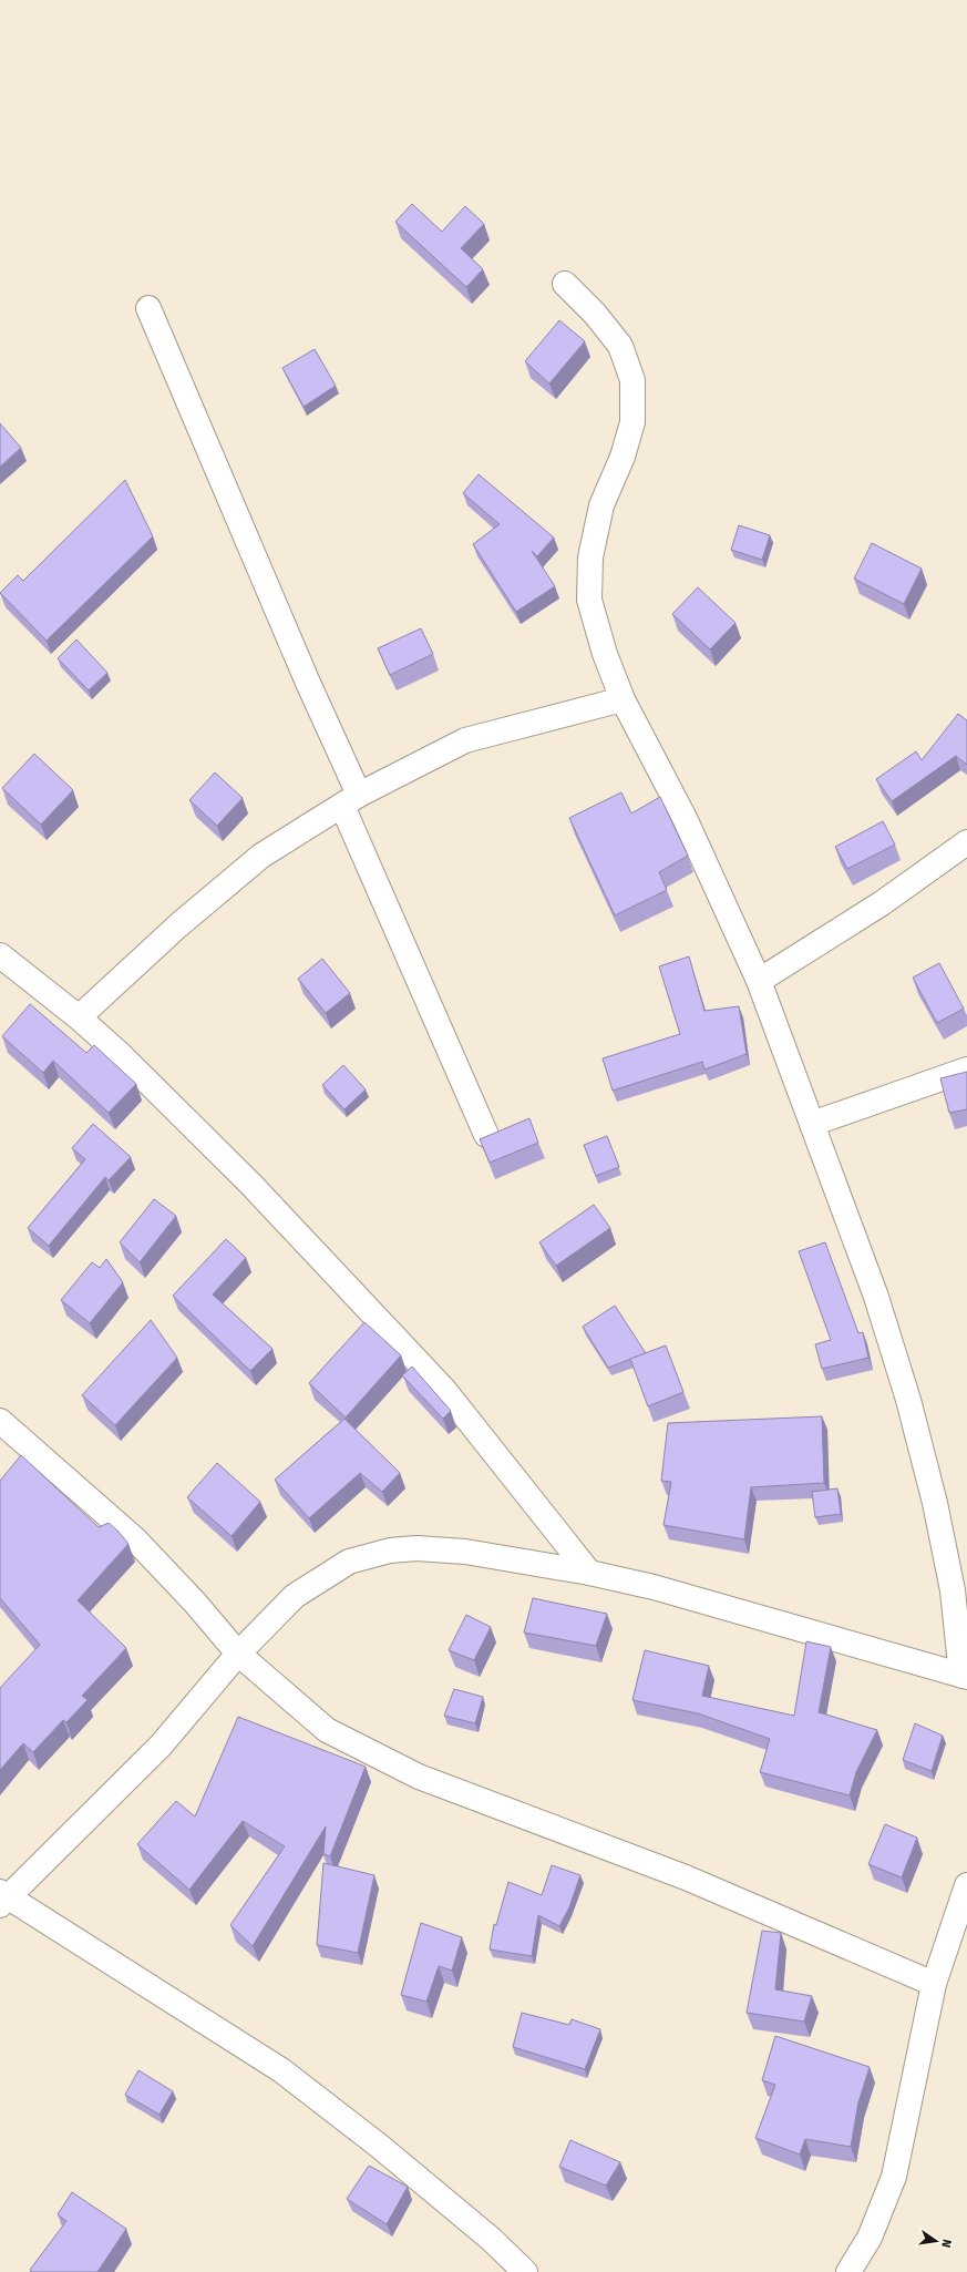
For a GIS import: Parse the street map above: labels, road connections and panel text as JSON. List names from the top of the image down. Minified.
{"north":"right"}
